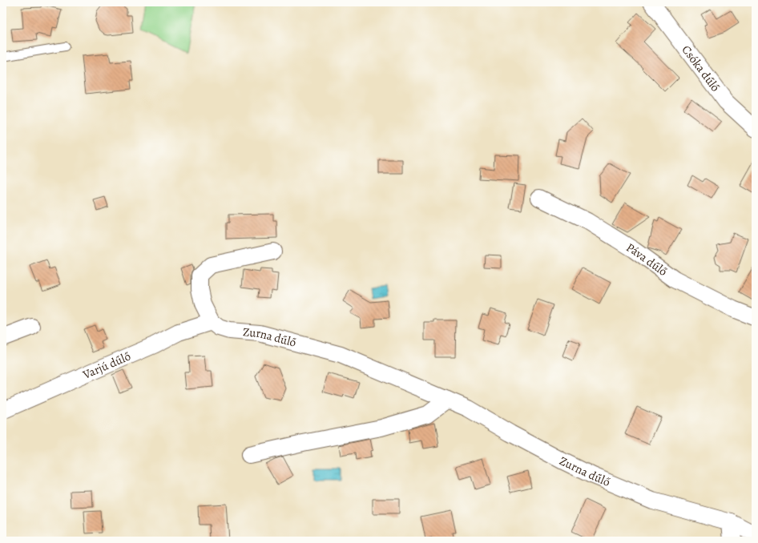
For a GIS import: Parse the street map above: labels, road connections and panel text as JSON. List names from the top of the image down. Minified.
{"streets":{"street":["Csóka dűlő","Páva dűlő","Zurna dűlő","Varjú dűlő"]},"crossings":[["Zurna dűlő","Varjú dűlő"]]}
